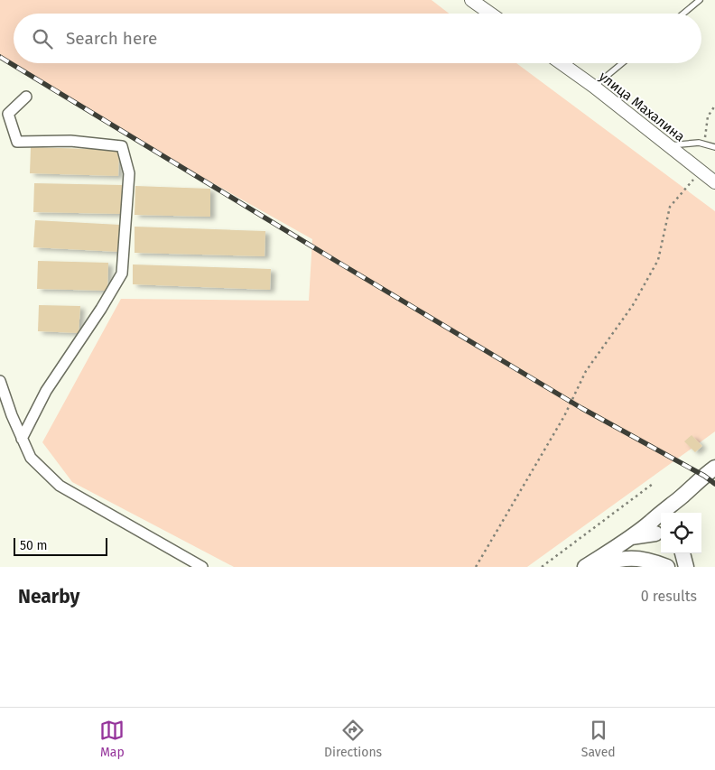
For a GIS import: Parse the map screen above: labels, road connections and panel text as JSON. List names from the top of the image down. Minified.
{"streets":{"street":["улица Махалина"]},"scale_bar":"50 m","page":{"search":"Search here","scale":"50 m","heading":["Nearby","0 results"],"nav":["Map","Directions","Saved"]}}
